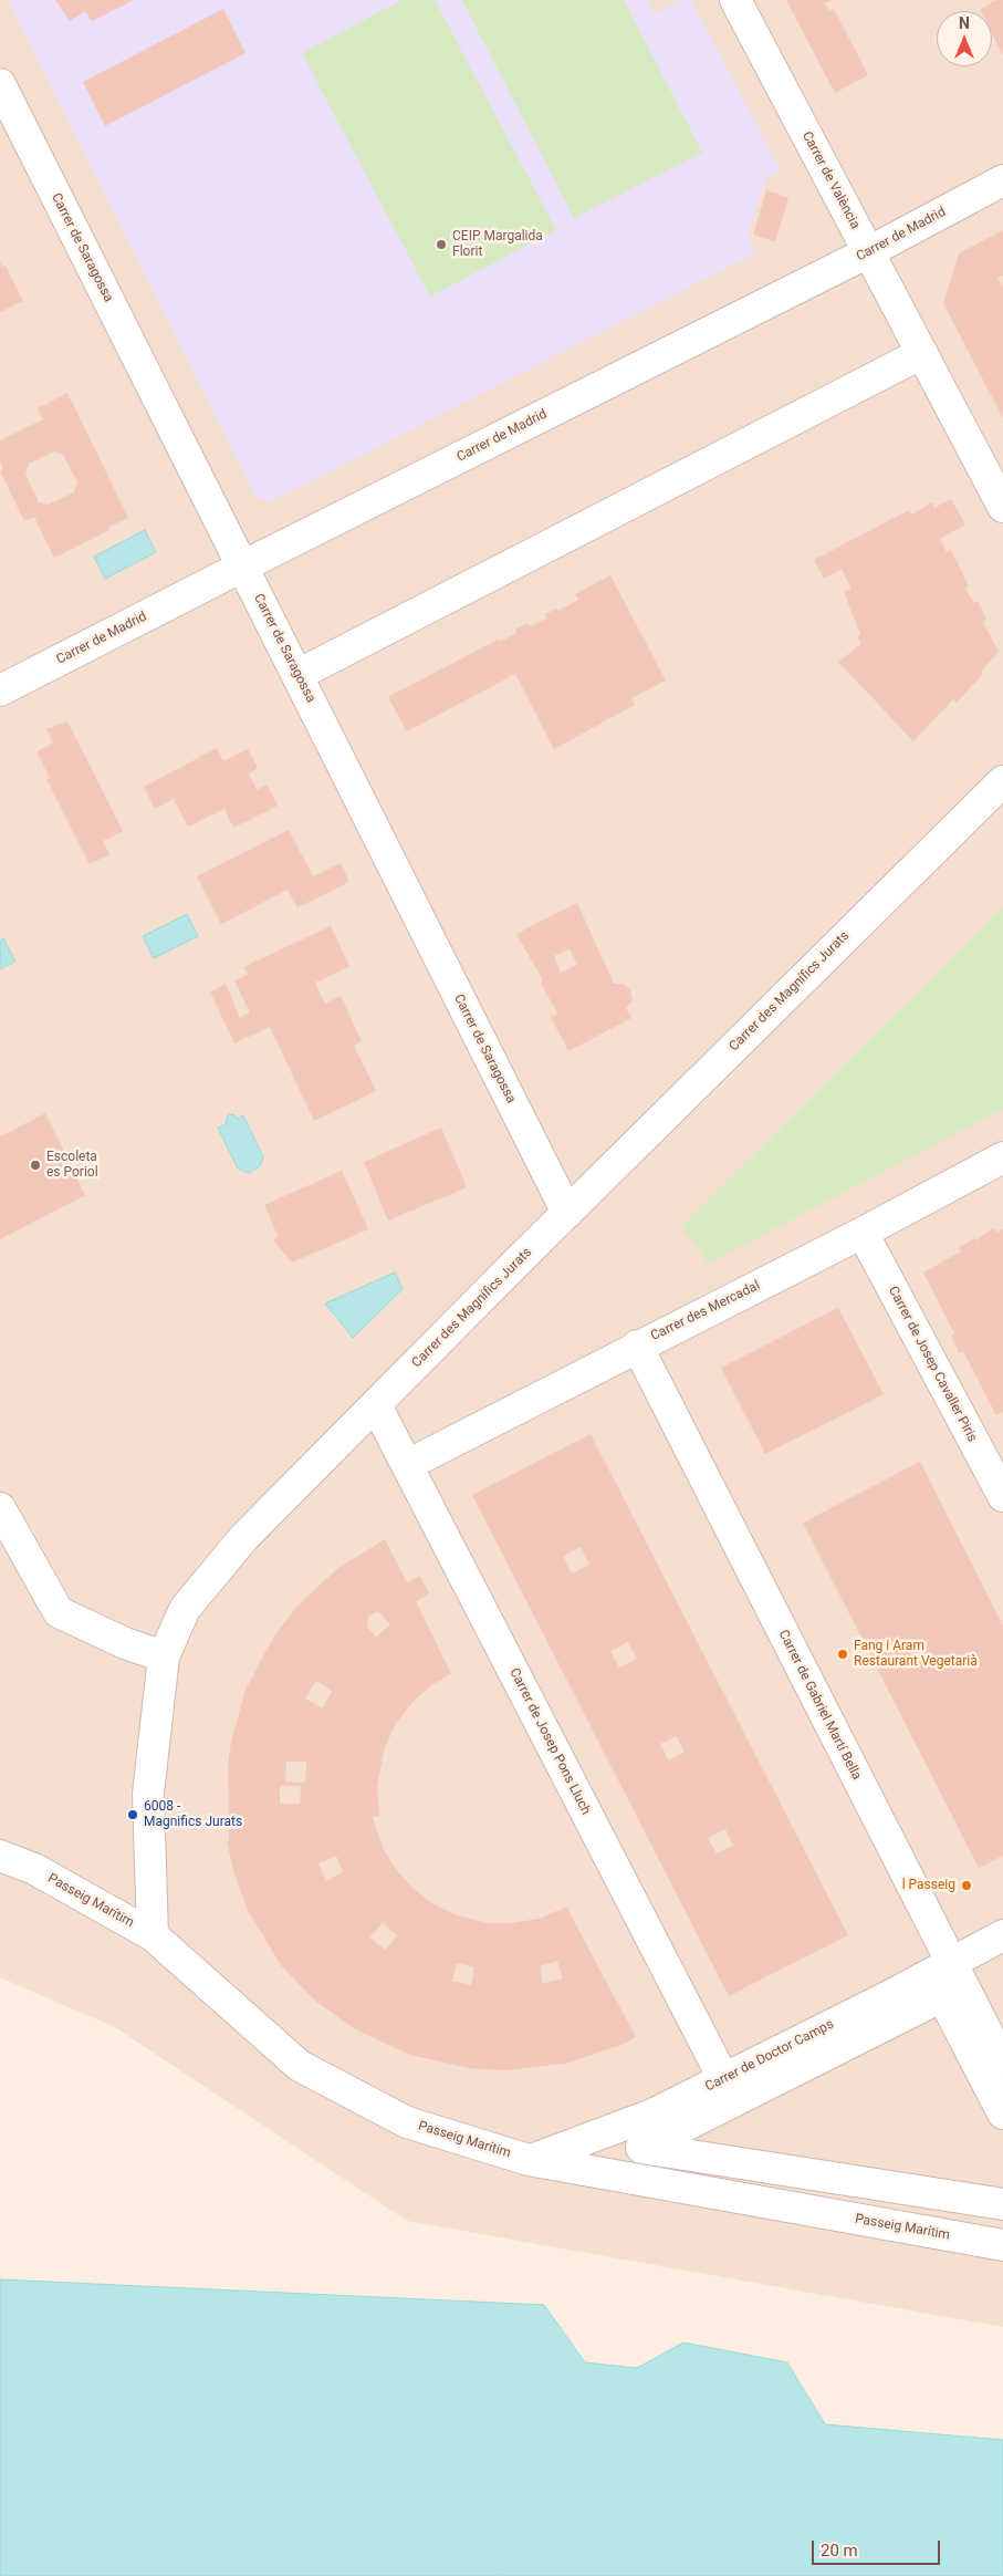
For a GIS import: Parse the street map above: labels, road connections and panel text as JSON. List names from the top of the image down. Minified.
{"streets":{"street":["Carrer de València","Carrer de Madrid","Carrer de Saragossa","Carrer des Magnífics Jurats","Carrer des Mercadal","Carrer de Josep Cavaller Piris","Carrer de Gabriel Martí Bella","Carrer de Josep Pons Lluch","Passeig Marítim","Carrer de Doctor Camps"]},"crossings":[["Carrer de València","Carrer de Madrid"],["Carrer de Madrid","Carrer de Saragossa"],["Carrer de Saragossa","Carrer des Magnífics Jurats"],["Carrer des Magnífics Jurats","Carrer de Josep Pons Lluch"],["Carrer des Magnífics Jurats","Passeig Marítim"],["Carrer des Mercadal","Carrer de Josep Cavaller Piris"],["Carrer des Mercadal","Carrer de Gabriel Martí Bella"],["Carrer des Mercadal","Carrer de Josep Pons Lluch"],["Carrer de Gabriel Martí Bella","Carrer de Doctor Camps"],["Carrer de Josep Pons Lluch","Carrer de Doctor Camps"],["Passeig Marítim","Carrer de Doctor Camps"]],"places":["CEIP Margalida Florit","Escoleta es Poriol","Fang i Aram Restaurant Vegetarià","6008 - Magnifics Jurats","l Passeig"],"scale_bar":"20 m","north":"top"}
